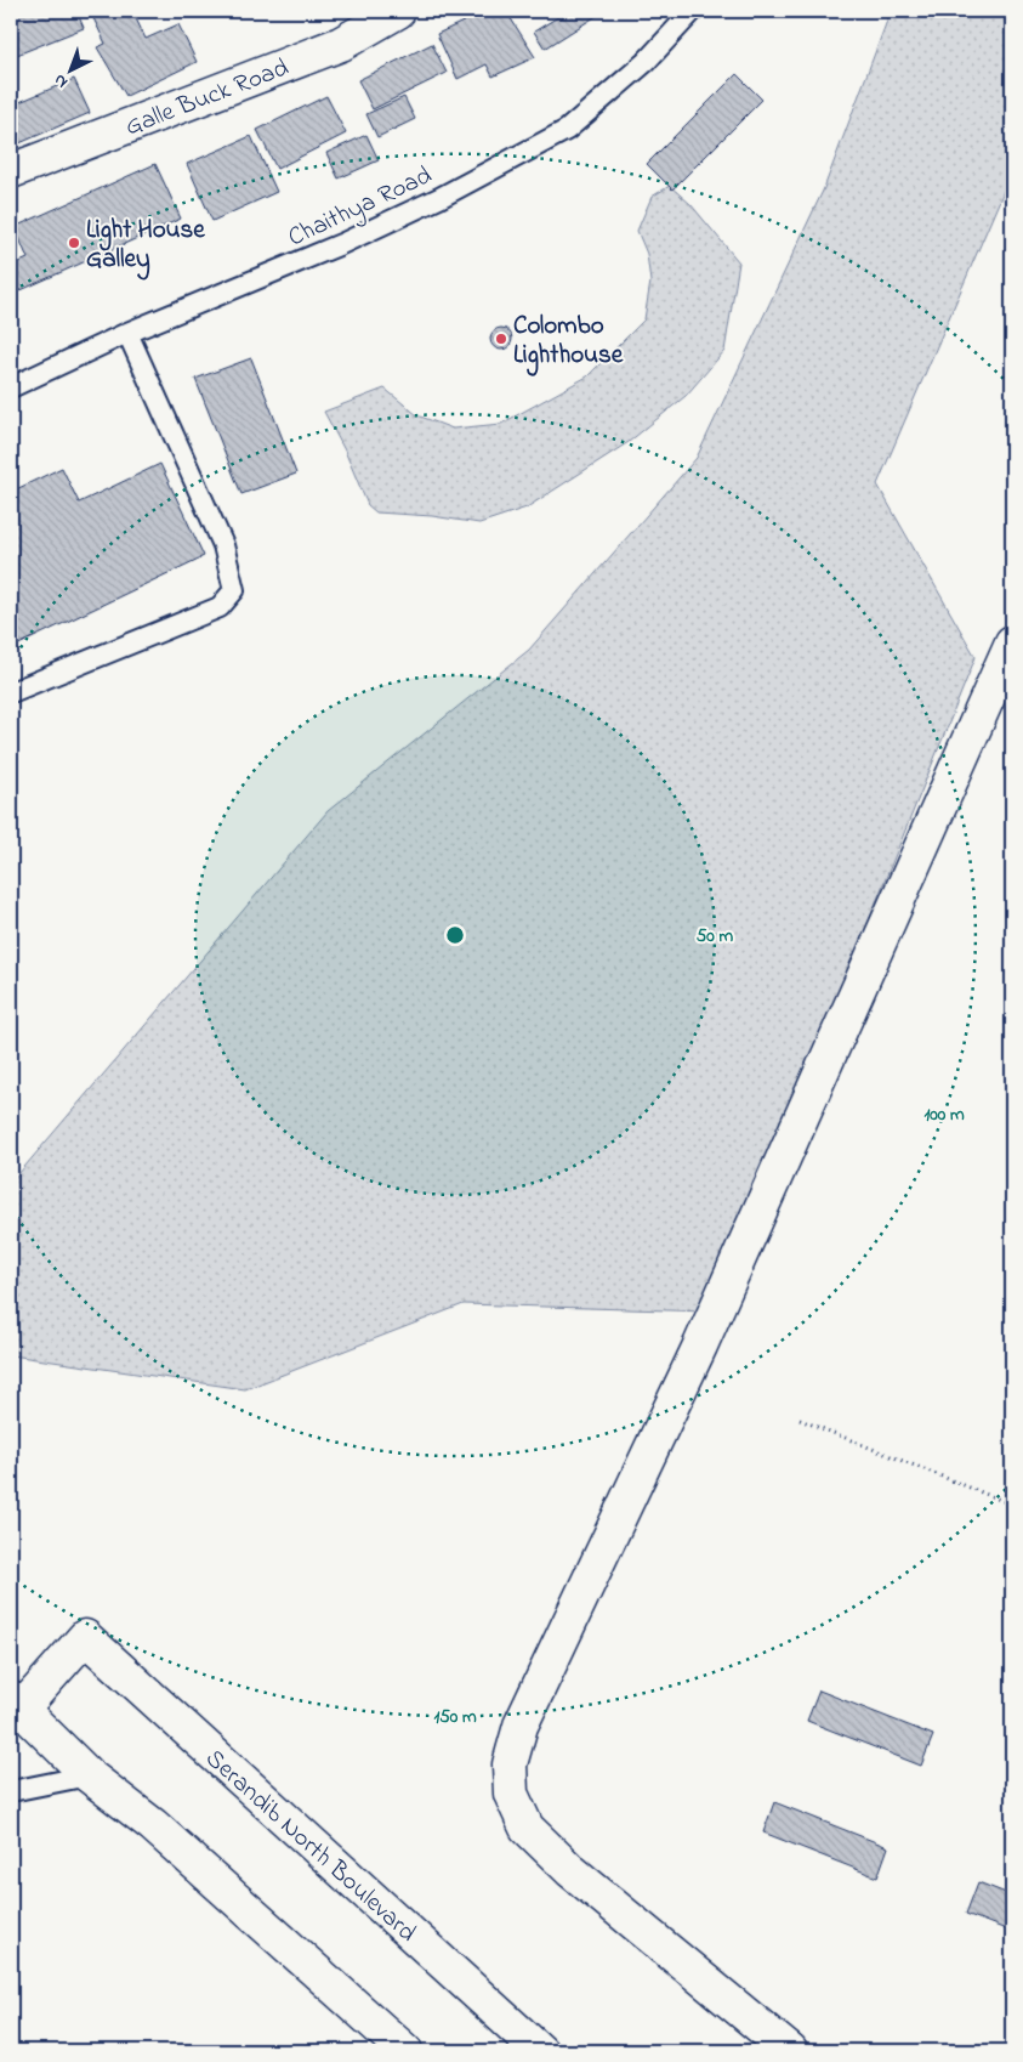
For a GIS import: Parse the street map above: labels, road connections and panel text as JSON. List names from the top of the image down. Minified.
{"streets":{"street":["Galle Buck Road","Serandib North Boulevard"],"lane":["Chaithya Road"]},"places":["Light House Galley","Colombo Lighthouse"],"north":"bottom left","rings":["50 m","100 m","150 m"]}
